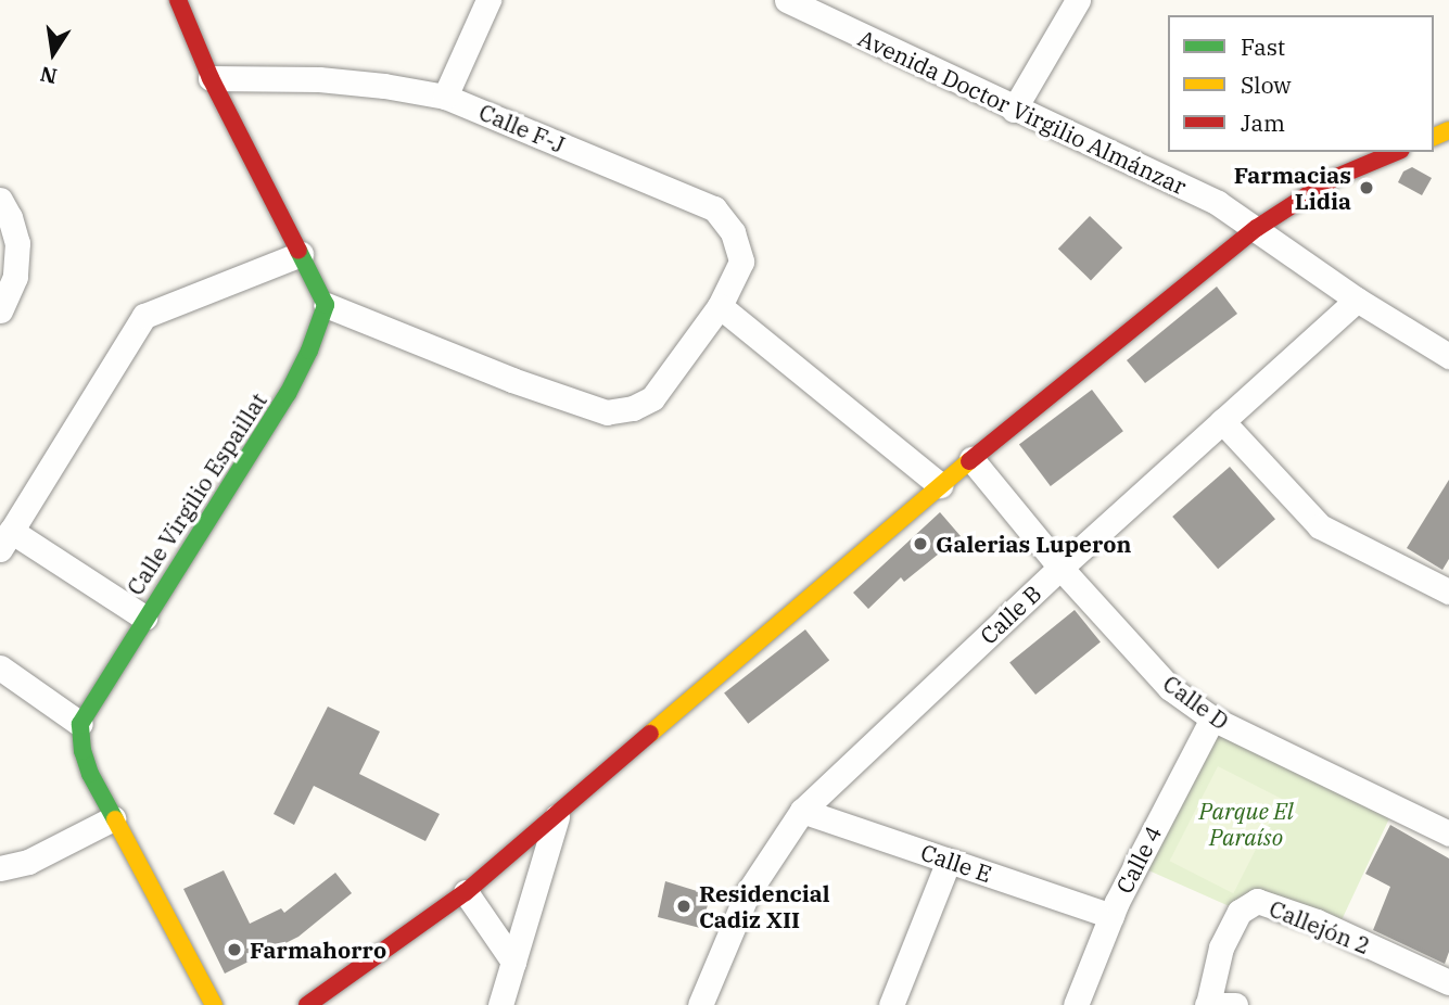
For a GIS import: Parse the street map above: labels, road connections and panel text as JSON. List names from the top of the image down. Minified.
{"streets":{"main road":["Calle Virgilio Espaillat"],"street":["Avenida Doctor Virgilio Almánzar","Calle F-J","Calle B","Calle D","Calle 4","Calle E","Callejón 2"]},"crossings":[["Avenida Doctor Virgilio Almánzar","Calle B"],["Calle B","Calle D"],["Calle B","Calle E"],["Calle D","Calle 4"],["Calle 4","Calle E"]],"parks":["Parque El Paraíso"],"places":["Farmacias Lidia","Galerias Luperon","Residencial Cadiz XII","Farmahorro"],"legend":["Fast","Slow","Jam"],"north":"bottom"}
